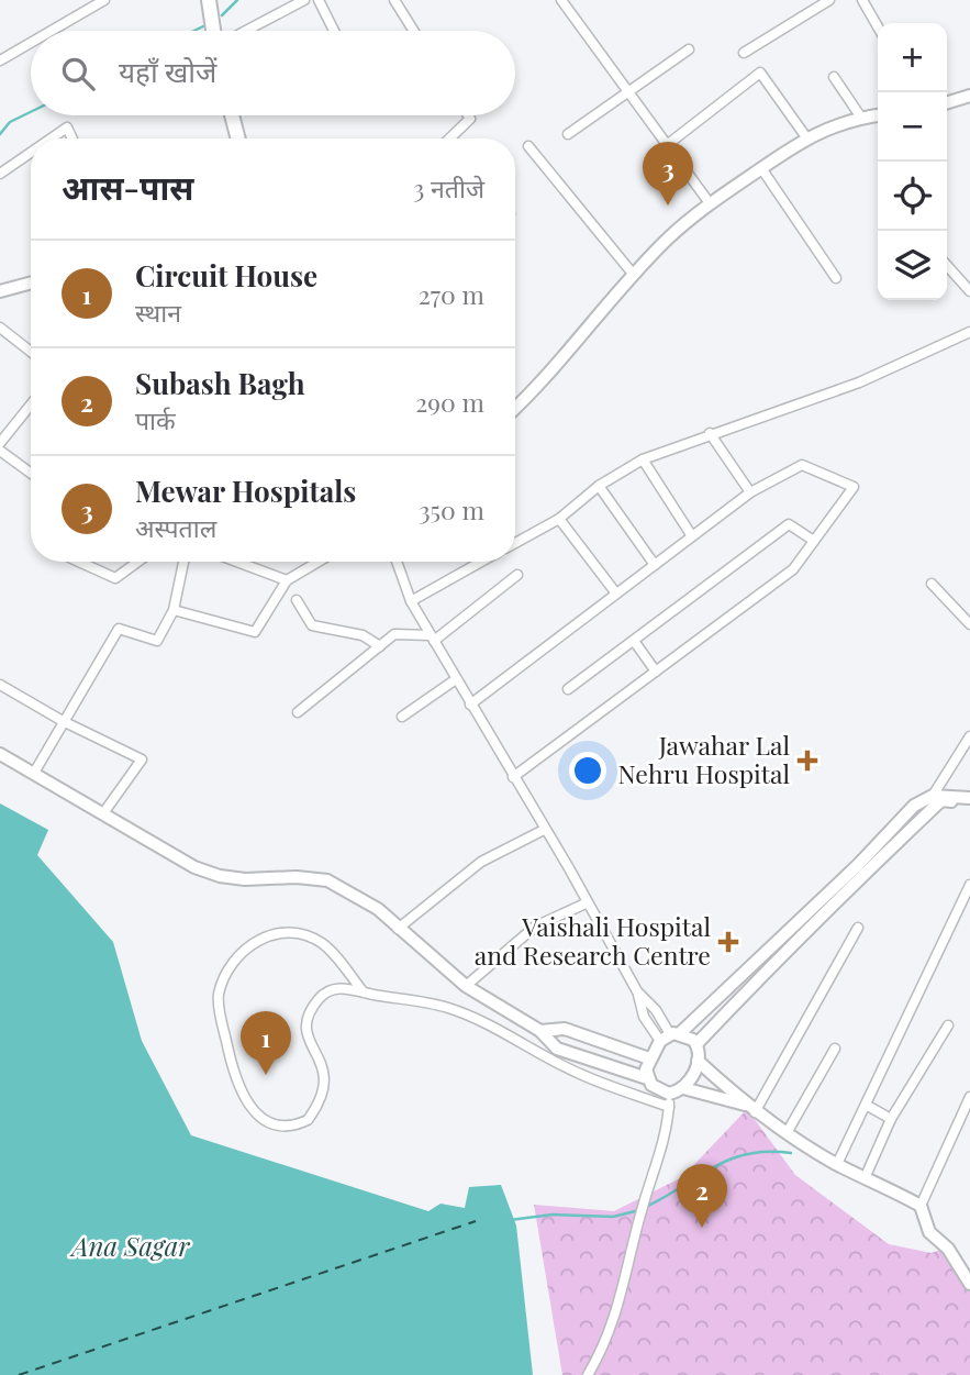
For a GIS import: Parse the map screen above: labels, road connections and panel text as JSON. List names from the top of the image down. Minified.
{"water":["Ana Sagar"],"places":{"health":["Jawahar Lal Nehru Hospital","Vaishali Hospital and Research Centre"]},"page":{"map_buttons":["+","−"],"search":"यहाँ खोजें","heading":["आस-पास","3 नतीजे"],"pins":["3","1","2"],"list":[{"mark":"1","name":"Circuit House","note":"स्थान","value":"270 m"},{"mark":"2","name":"Subash Bagh","note":"पार्क","value":"290 m"},{"mark":"3","name":"Mewar Hospitals","note":"अस्पताल","value":"350 m"}]}}
